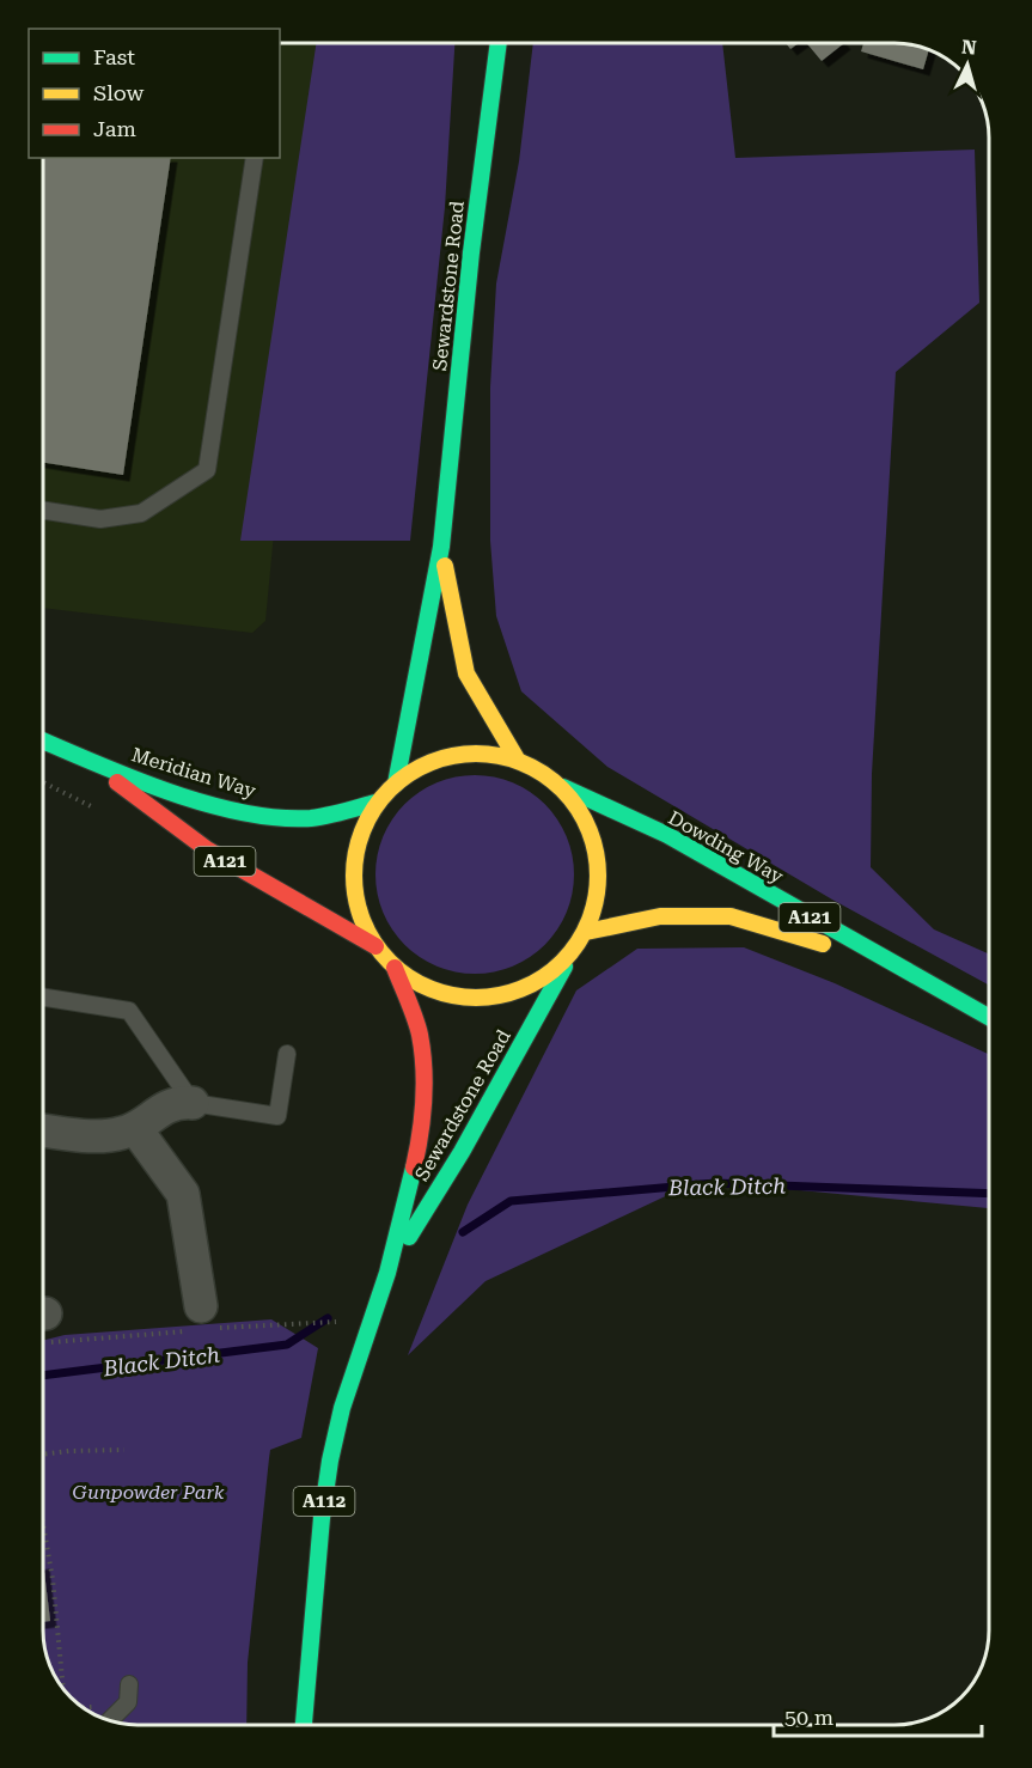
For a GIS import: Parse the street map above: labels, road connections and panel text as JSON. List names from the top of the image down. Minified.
{"streets":{"main road":["Sewardstone Road","Meridian Way","Dowding Way","A121","A112"]},"crossings":[["Sewardstone Road","Meridian Way"],["Sewardstone Road","Dowding Way"],["Meridian Way","Dowding Way"]],"water":["Black Ditch"],"parks":["Gunpowder Park"],"legend":["Fast","Slow","Jam"],"scale_bar":"50 m","north":"top"}
